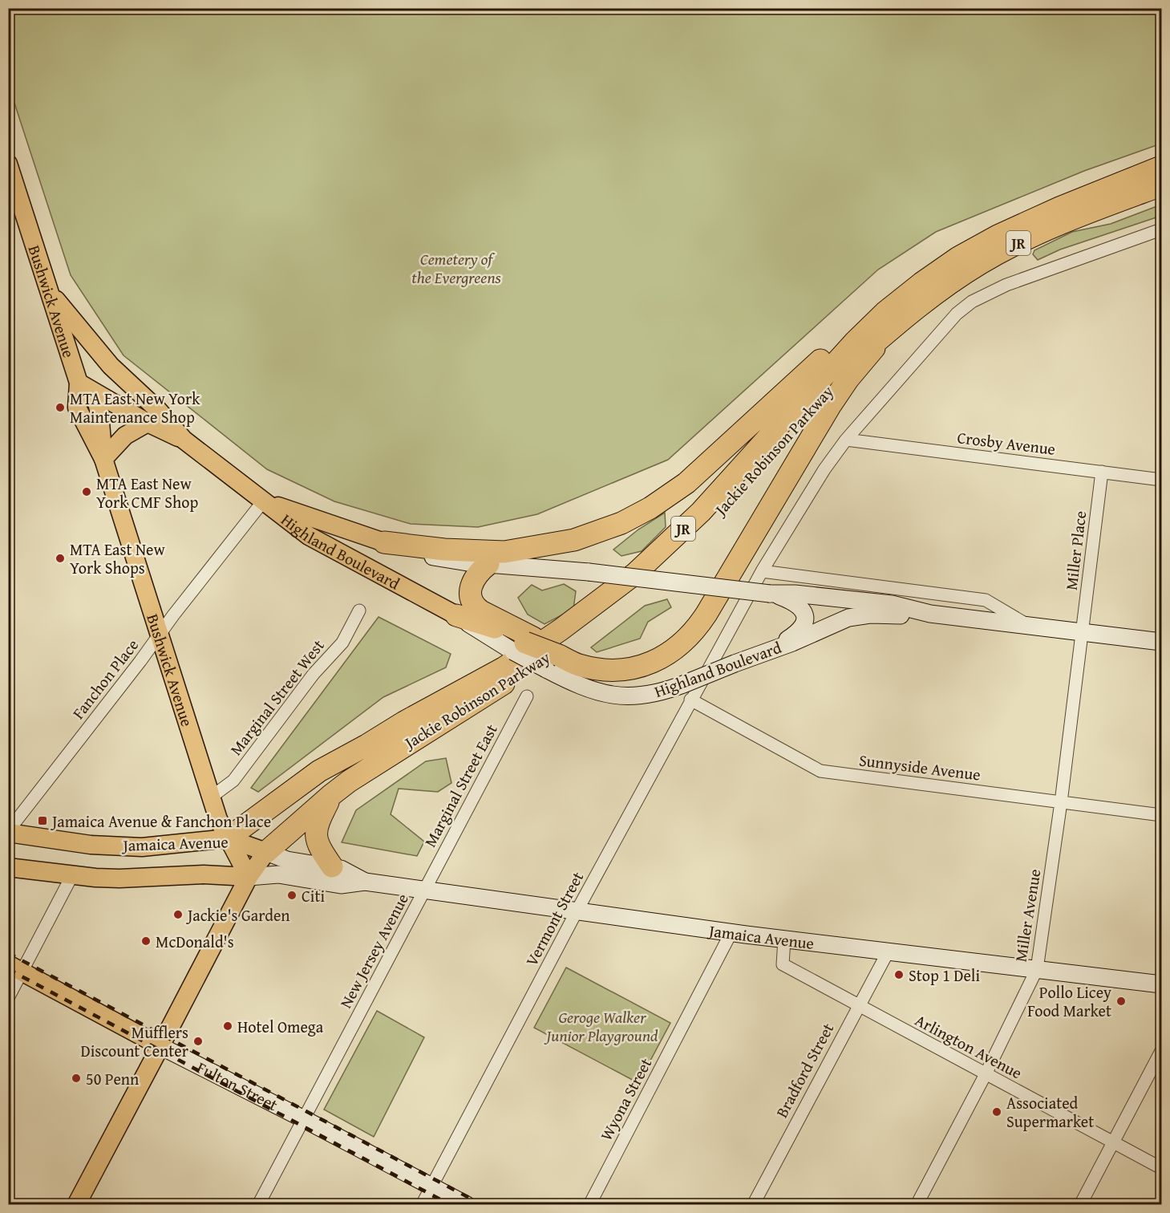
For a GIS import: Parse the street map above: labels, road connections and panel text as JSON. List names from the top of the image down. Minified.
{"streets":{"highway":["JR","Jackie Robinson Parkway"],"main road":["Bushwick Avenue","Highland Boulevard","Jamaica Avenue","Fulton Street"],"street":["Crosby Avenue","Miller Place","Fanchon Place","Marginal Street West","Sunnyside Avenue","Marginal Street East","Miller Avenue","Vermont Street","New Jersey Avenue","Arlington Avenue","Bradford Street","Wyona Street"]},"crossings":[["Bushwick Avenue","Highland Boulevard"],["Bushwick Avenue","Fanchon Place"],["Bushwick Avenue","Marginal Street West"],["Bushwick Avenue","Jamaica Avenue"],["Crosby Avenue","Miller Place"],["Jackie Robinson Parkway","Jamaica Avenue"],["Highland Boulevard","Miller Place"],["Highland Boulevard","Fanchon Place"],["Highland Boulevard","Miller Avenue"],["Highland Boulevard","Vermont Street"],["Miller Place","Miller Avenue"],["Fanchon Place","Jamaica Avenue"],["Sunnyside Avenue","Miller Avenue"],["Sunnyside Avenue","Vermont Street"],["Marginal Street East","Jamaica Avenue"],["Marginal Street East","New Jersey Avenue"],["Jamaica Avenue","Miller Avenue"],["Jamaica Avenue","Vermont Street"],["Jamaica Avenue","New Jersey Avenue"],["Jamaica Avenue","Arlington Avenue"],["Jamaica Avenue","Bradford Street"],["Jamaica Avenue","Wyona Street"],["Miller Avenue","Arlington Avenue"],["Vermont Street","Fulton Street"],["New Jersey Avenue","Fulton Street"],["Arlington Avenue","Bradford Street"]],"parks":["Cemetery of the Evergreens","Geroge Walker Junior Playground"],"places":{"other":["MTA East New York Maintenance Shop","MTA East New York CMF Shop","MTA East New York Shops","Citi","Jackie's Garden","McDonald's","Stop 1 Deli","Pollo Licey Food Market","Hotel Omega","Mufflers Discount Center","50 Penn","Associated Supermarket"],"transit":["Jamaica Avenue & Fanchon Place"]}}
